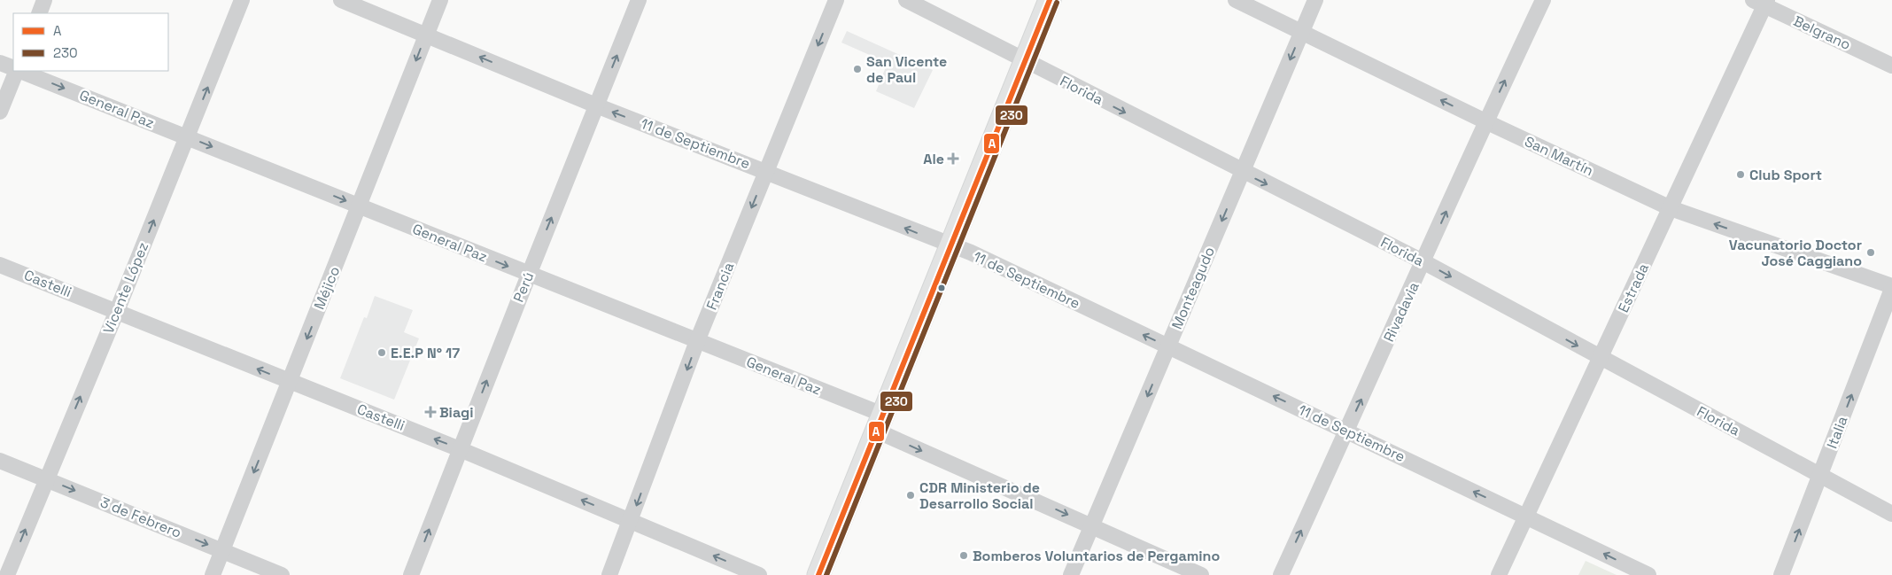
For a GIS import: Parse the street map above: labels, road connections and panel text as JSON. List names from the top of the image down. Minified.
{"streets":{"street":["Belgrano","Florida","General Paz","11 de Septiembre","San Martín","Castelli","Francia","Perú","Vicente López","Méjico","Monteagudo","Estrada","Rivadavia","Italia","3 de Febrero"]},"crossings":[["Belgrano","Estrada"],["Florida","Monteagudo"],["Florida","Estrada"],["Florida","Rivadavia"],["Florida","Italia"],["General Paz","Francia"],["General Paz","Perú"],["General Paz","Vicente López"],["General Paz","Méjico"],["General Paz","Monteagudo"],["11 de Septiembre","Francia"],["11 de Septiembre","Perú"],["11 de Septiembre","Méjico"],["11 de Septiembre","Monteagudo"],["11 de Septiembre","Estrada"],["11 de Septiembre","Rivadavia"],["San Martín","Monteagudo"],["San Martín","Estrada"],["San Martín","Rivadavia"],["San Martín","Italia"],["Castelli","Francia"],["Castelli","Perú"],["Castelli","Vicente López"],["Castelli","Méjico"],["Vicente López","3 de Febrero"],["Méjico","3 de Febrero"]],"one_way":["Florida","General Paz","11 de Septiembre","San Martín","Castelli","Francia","Perú","Vicente López","Méjico","Monteagudo","Rivadavia","Italia","3 de Febrero"],"places":{"other":["San Vicente de Paul","Club Sport","Vacunatorio Doctor José Caggiano","E.E.P N° 17","CDR Ministerio de Desarrollo Social","Bomberos Voluntarios de Pergamino"],"health":["Ale","Biagi"]},"lines":["transit line A","transit line 230"],"legend":["A","230"]}
